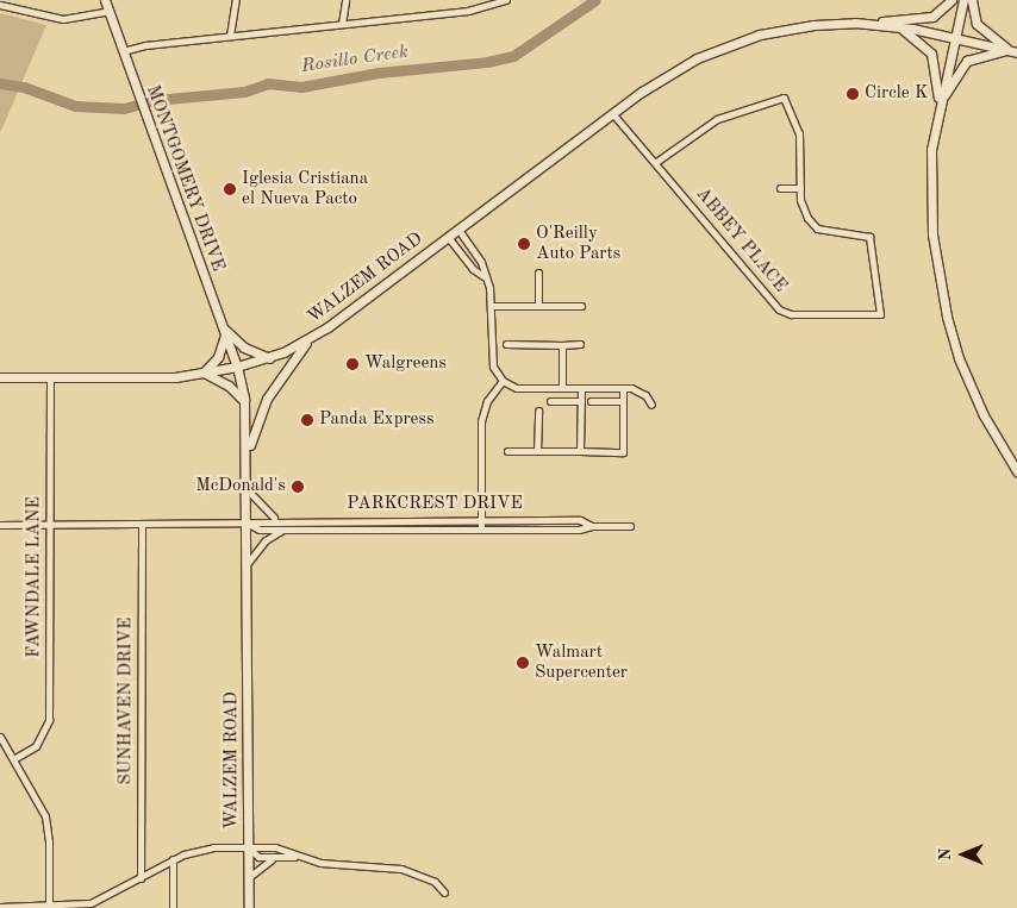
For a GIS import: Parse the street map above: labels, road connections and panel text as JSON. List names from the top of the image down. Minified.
{"streets":{"main road":["MONTGOMERY DRIVE","WALZEM ROAD"],"street":["ABBEY PLACE","PARKCREST DRIVE","FAWNDALE LANE","SUNHAVEN DRIVE"]},"crossings":[["MONTGOMERY DRIVE","WALZEM ROAD"],["ABBEY PLACE","WALZEM ROAD"],["WALZEM ROAD","PARKCREST DRIVE"],["PARKCREST DRIVE","FAWNDALE LANE"],["PARKCREST DRIVE","SUNHAVEN DRIVE"]],"water":["Rosillo Creek"],"places":["Circle K","Iglesia Cristiana el Nueva Pacto","O'Reilly Auto Parts","Walgreens","Panda Express","McDonald's","Walmart Supercenter"],"north":"left"}
